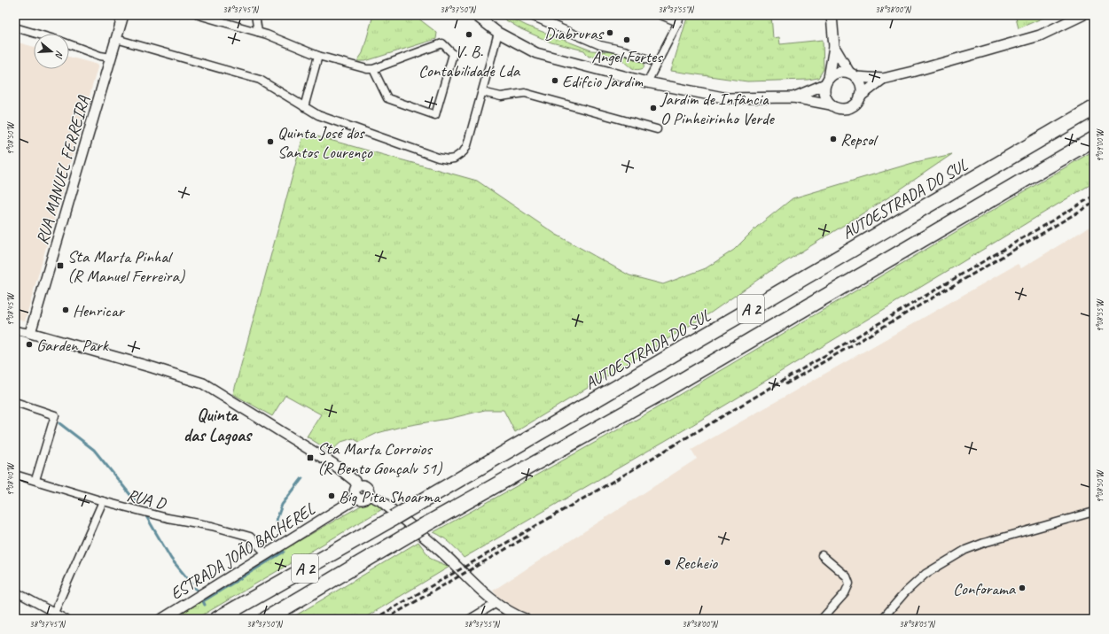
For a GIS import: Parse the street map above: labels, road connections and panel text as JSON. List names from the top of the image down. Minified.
{"streets":{"highway":["AUTOESTRADA DO SUL","A 2"],"street":["RUA MANUEL FERREIRA","RUA D","ESTRADA JOÃO BACHEREL"]},"crossings":[["RUA D","ESTRADA JOÃO BACHEREL"]],"districts":["Quinta das Lagoas"],"places":{"other":["Diabruras","V. B. Contabilidade Lda","Angel Fortes","Edifcio Jardim","Jardim de Infância O Pinheirinho Verde","Repsol","Quinta José dos Santos Lourenço","Henricar","Garden Park","Big Pita Shoarma","Recheio","Conforama"],"transit":["Sta Marta Pinhal (R Manuel Ferreira)","Sta Marta Corroios (R Bento Gonçalv 51)"]},"north":"right","coordinates":["38°37'45\"N","38°37'50\"N","38°37'55\"N","38°38'00\"N","9°08'50\"W","9°09'00\"W","9°08'45\"W","9°08'55\"W","9°08'40\"W","38°38'05\"N"]}
